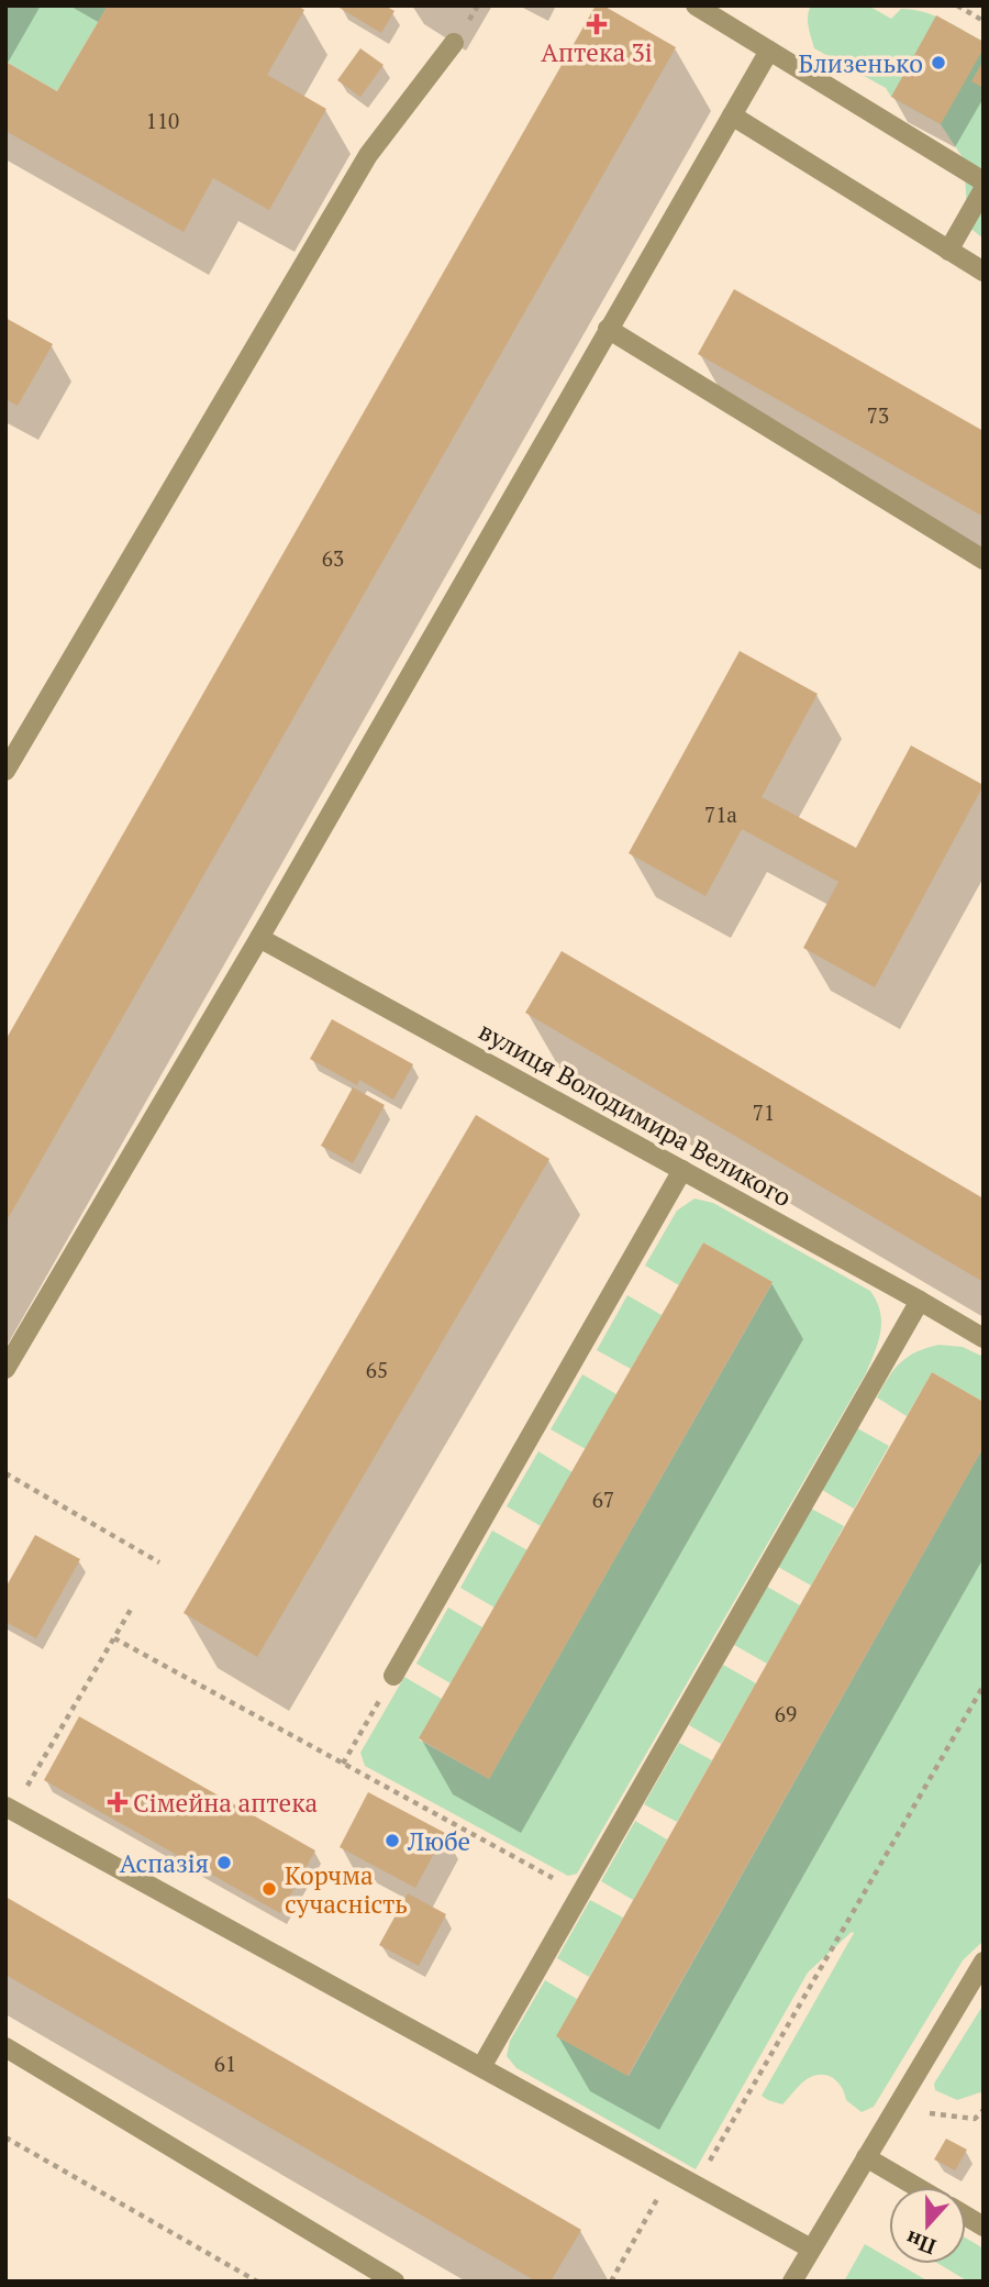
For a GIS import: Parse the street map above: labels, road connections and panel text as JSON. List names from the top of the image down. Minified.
{"streets":{"lane":["вулиця Володимира Великого"]},"places":{"health":["Аптека 3і","Сімейна аптека"],"other":["Близенько","Любе","Аспазія","Корчма сучасність"]},"house_numbers":["110","73","63","71а","71","65","67","69","61"],"north":"bottom"}
